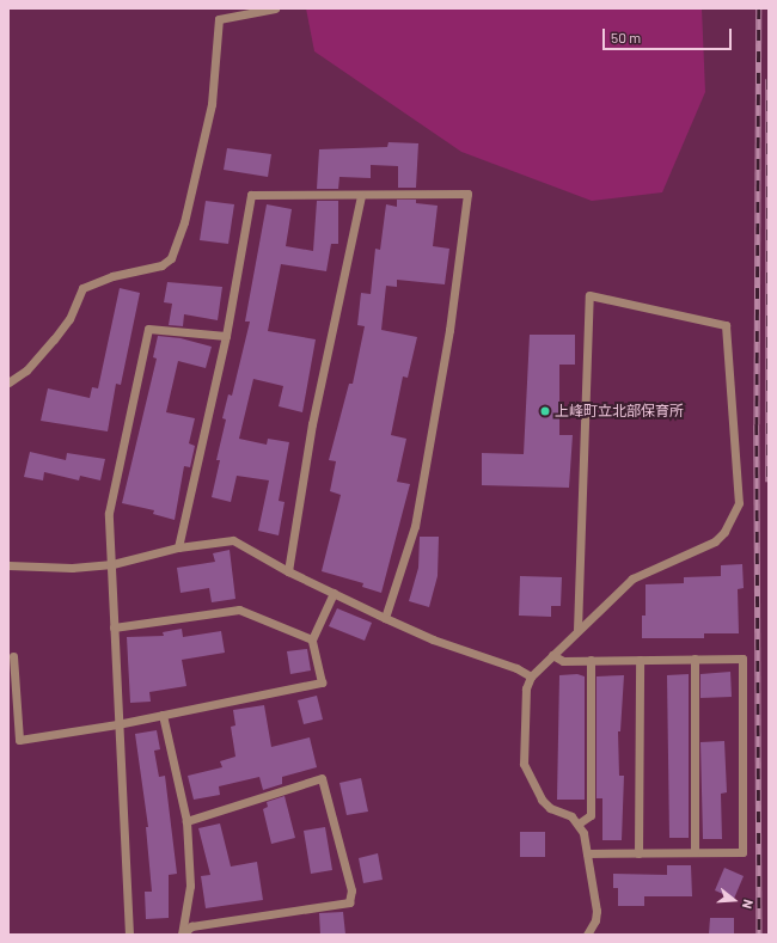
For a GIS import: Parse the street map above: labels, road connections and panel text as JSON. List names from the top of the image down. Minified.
{"places":["上峰町立北部保育所"],"scale_bar":"50 m","north":"right"}
